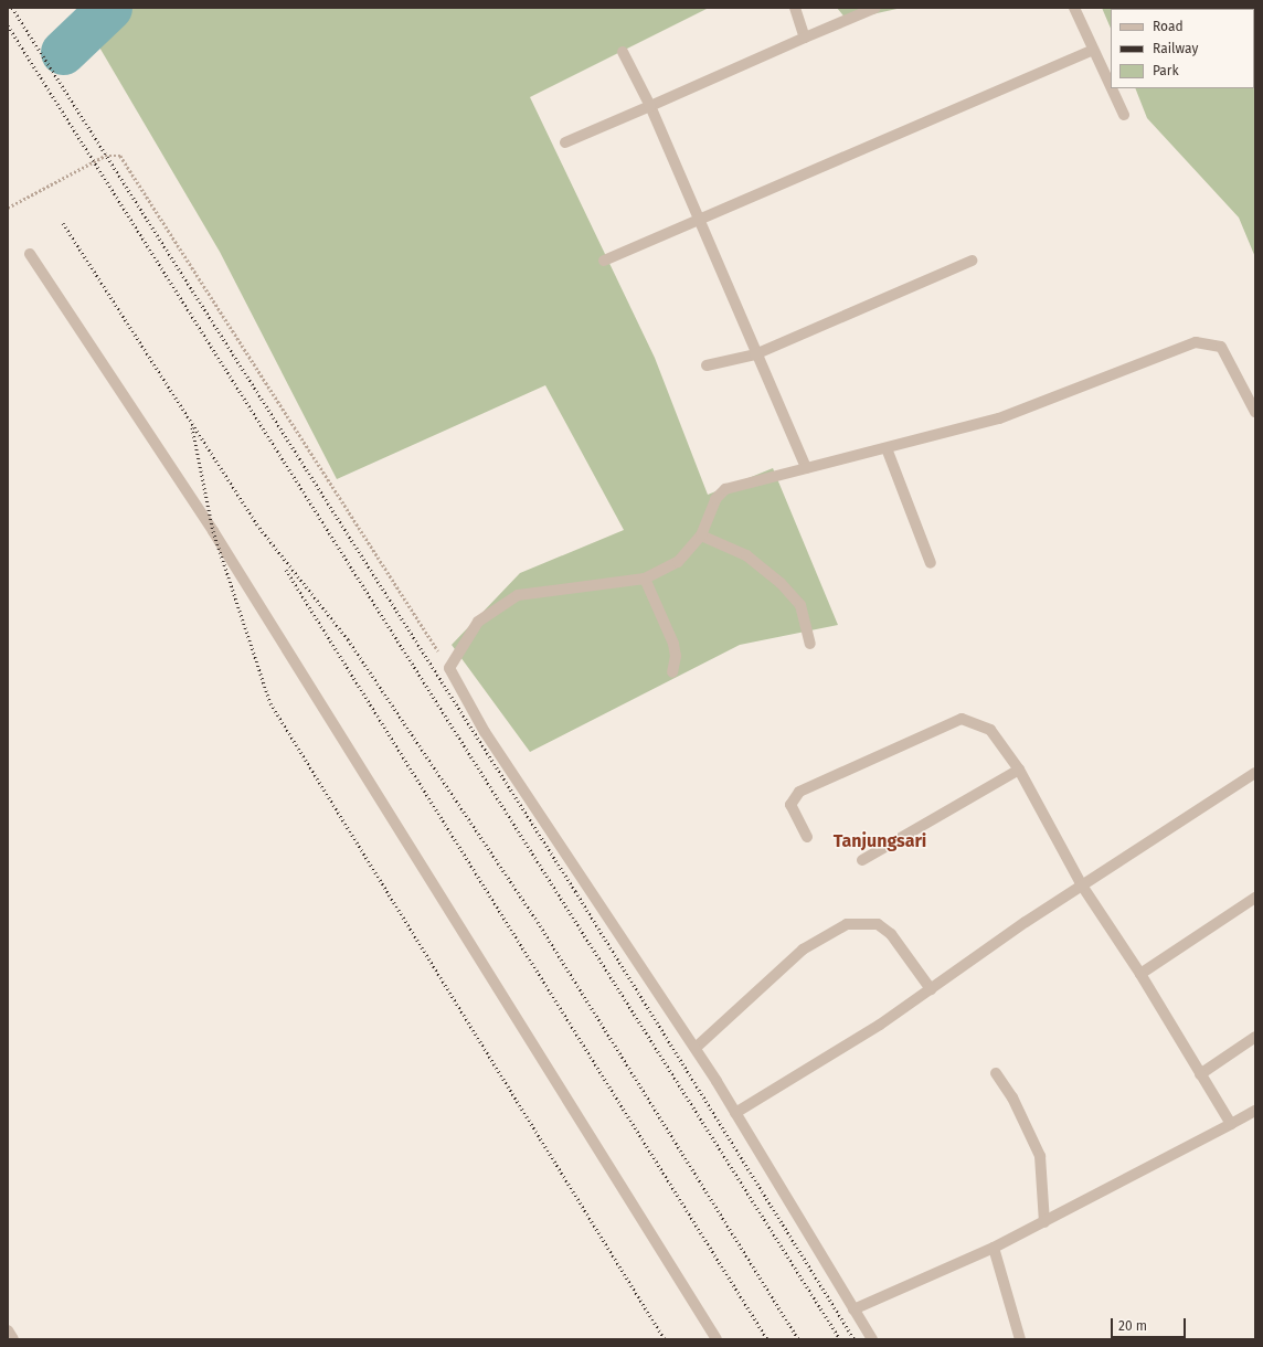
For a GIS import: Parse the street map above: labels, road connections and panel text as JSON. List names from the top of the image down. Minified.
{"districts":["Tanjungsari"],"legend":["Road","Railway","Park"],"scale_bar":"20 m"}
